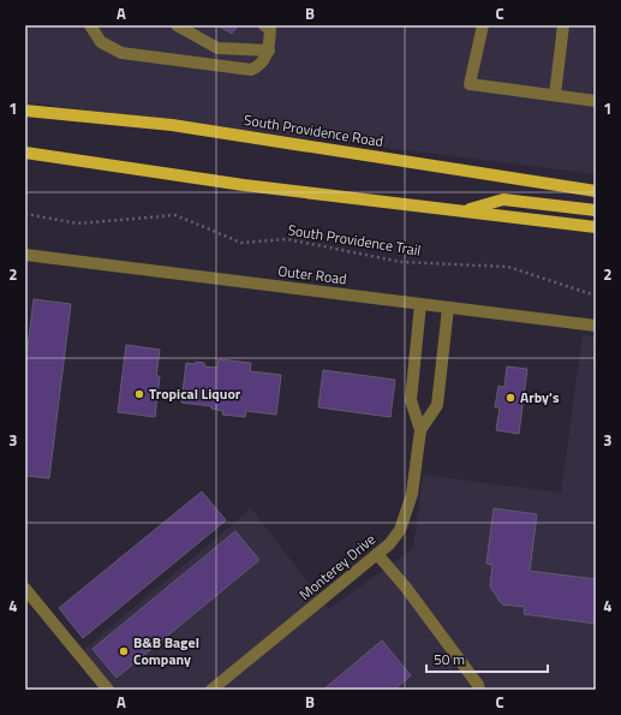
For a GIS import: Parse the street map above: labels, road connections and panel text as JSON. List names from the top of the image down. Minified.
{"streets":{"main road":["South Providence Road"],"street":["Outer Road","Monterey Drive"],"path":["South Providence Trail"]},"crossings":[["Outer Road","Monterey Drive"]],"places":["Tropical Liquor","Arby's","B&B Bagel Company"],"scale_bar":"50 m","grid":{"columns":["A","B","C"],"rows":["1","2","3","4"]}}
